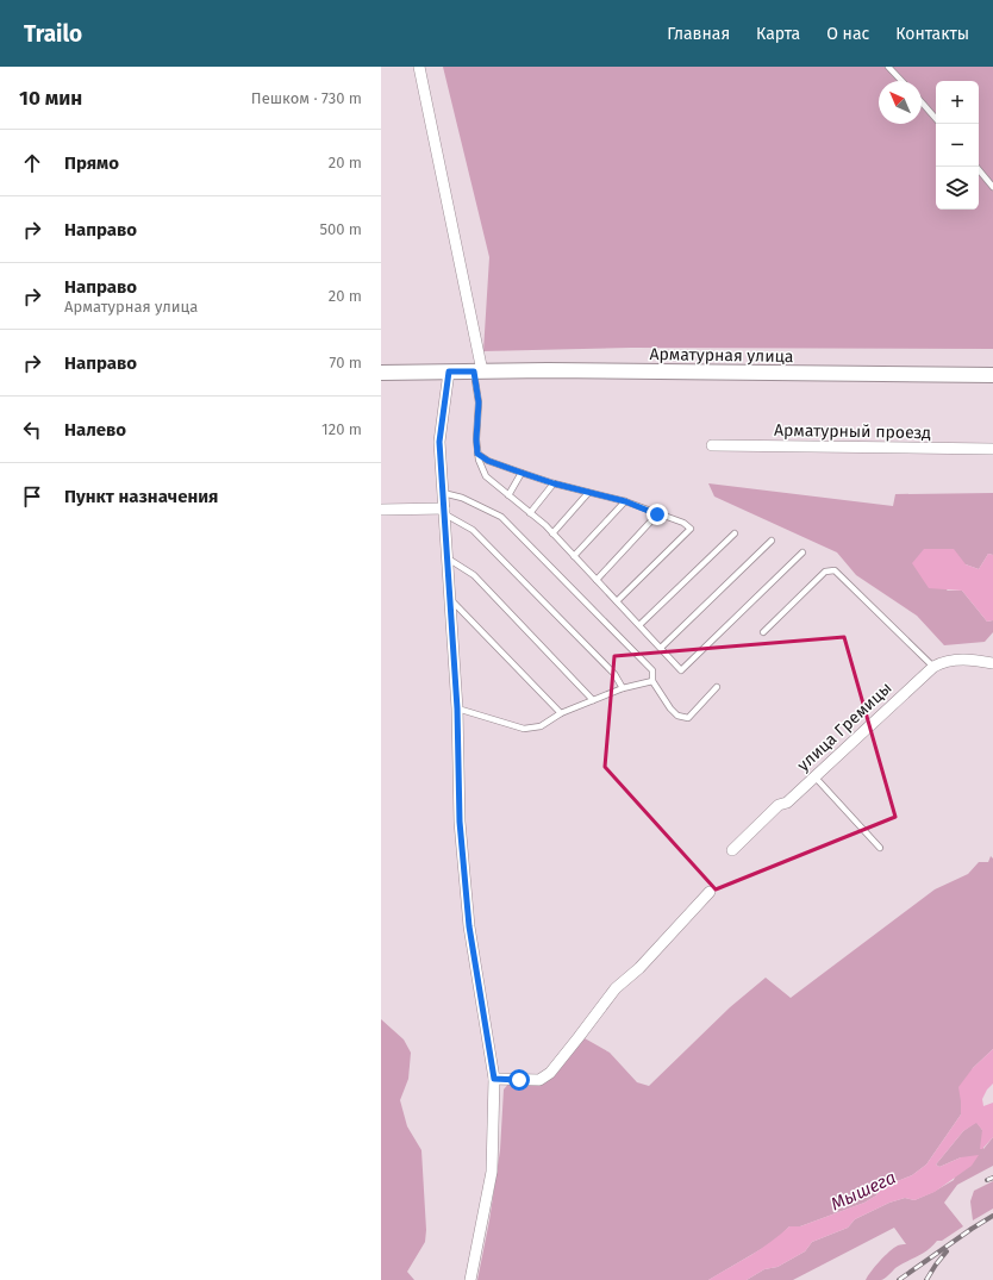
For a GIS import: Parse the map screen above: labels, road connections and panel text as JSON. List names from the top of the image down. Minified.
{"streets":{"street":["Арматурная улица","Арматурный проезд","улица Гремицы"]},"water":["Мышега"],"north":"top left","page":{"header":"Trailo","nav":["Главная","Карта","О нас","Контакты"],"heading":["10 мин","Пешком · 730 m"],"map_buttons":["+","−"],"list":[["Прямо","20 m"],["Направо","500 m"],["Направо","Арматурная улица","20 m"],["Направо","70 m"],["Налево","120 m"],"Пункт назначения"]}}
